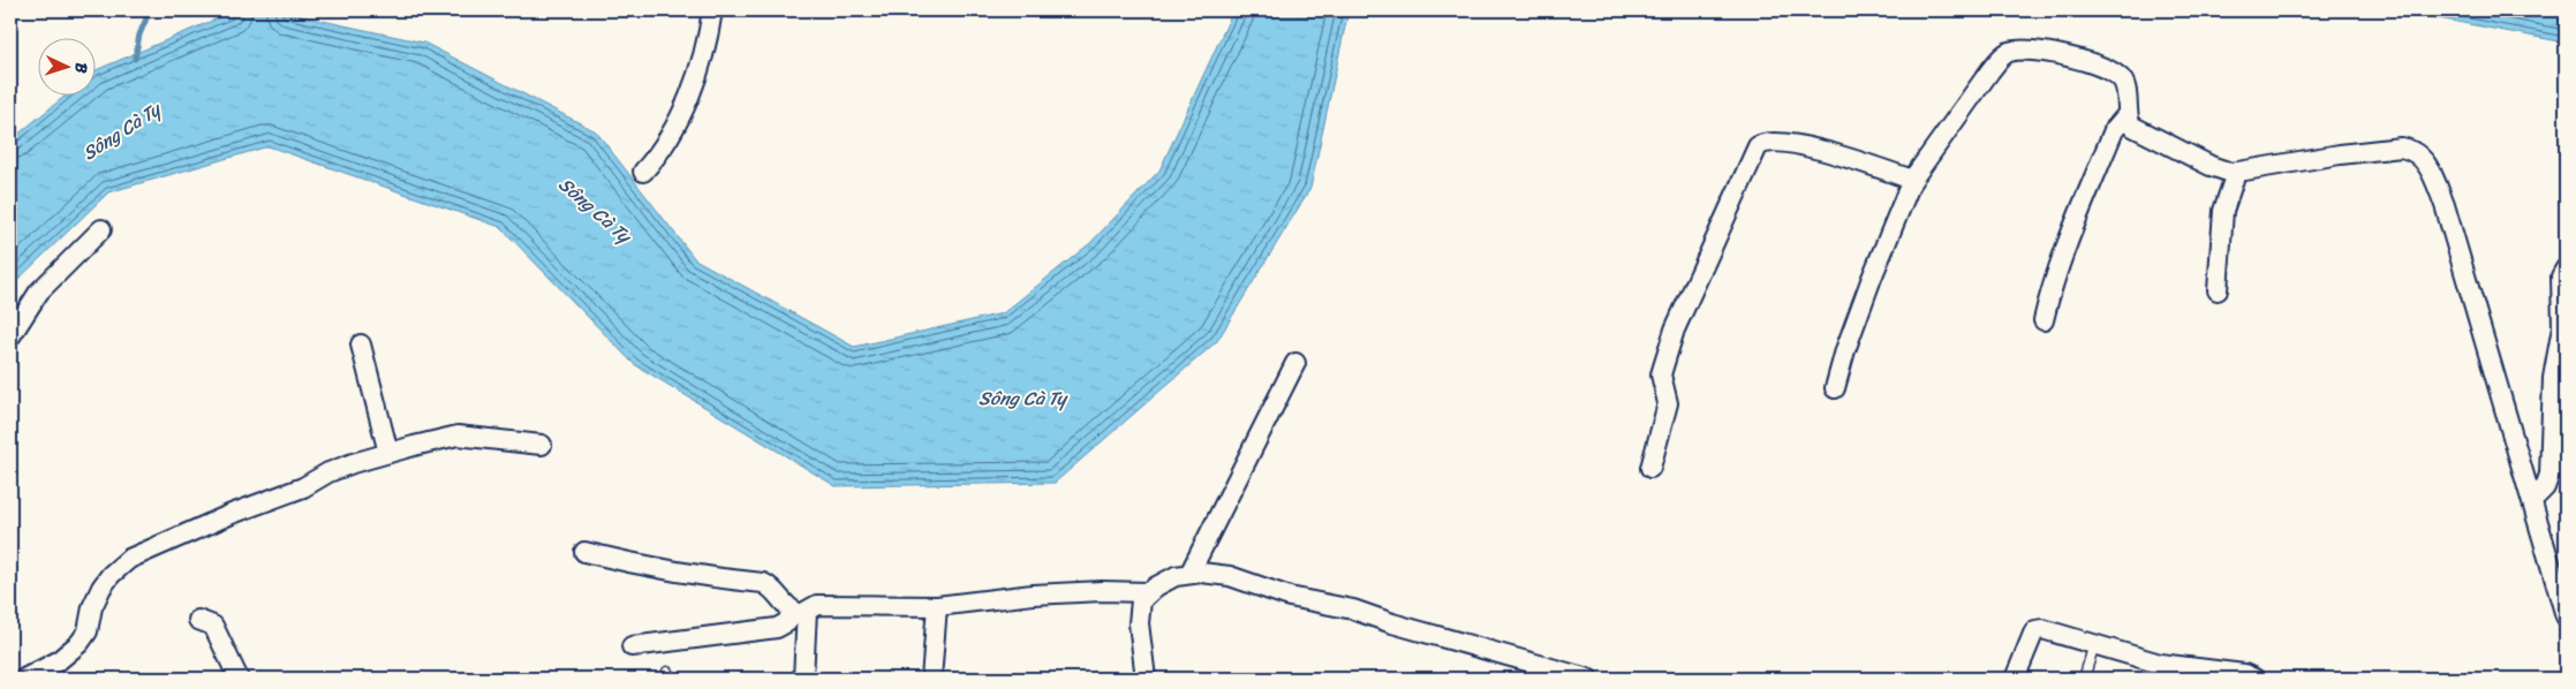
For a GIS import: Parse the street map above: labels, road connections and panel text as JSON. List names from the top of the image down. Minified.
{"water":["Sông Cà Ty"],"north":"right"}
